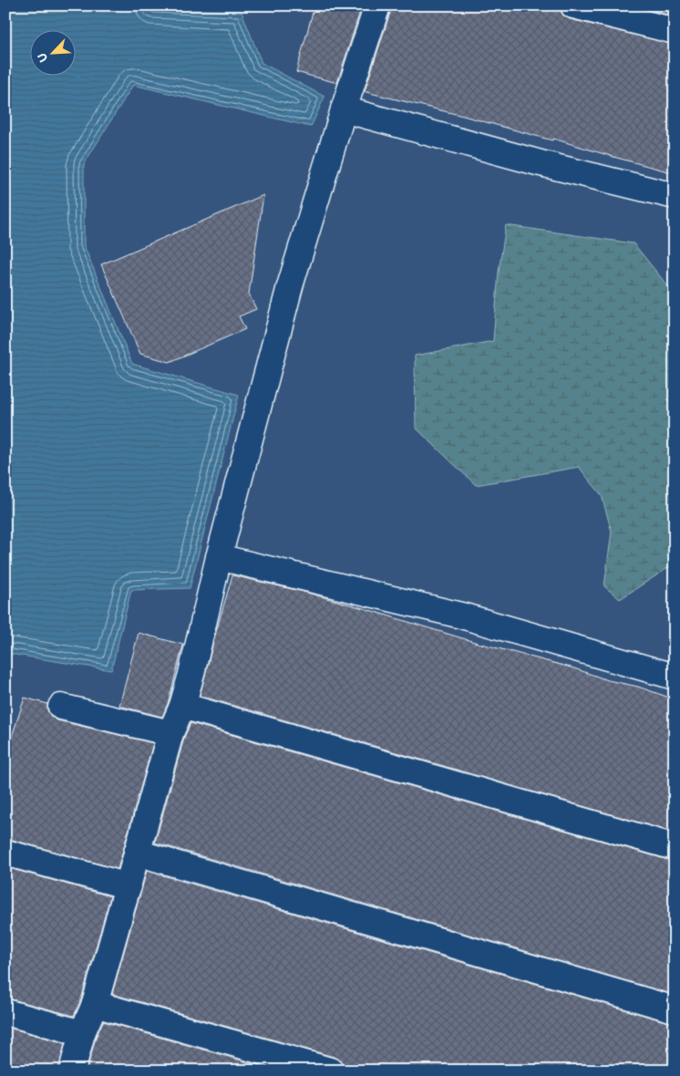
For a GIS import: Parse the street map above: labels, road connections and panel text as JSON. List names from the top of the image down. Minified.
{"north":"bottom left"}
